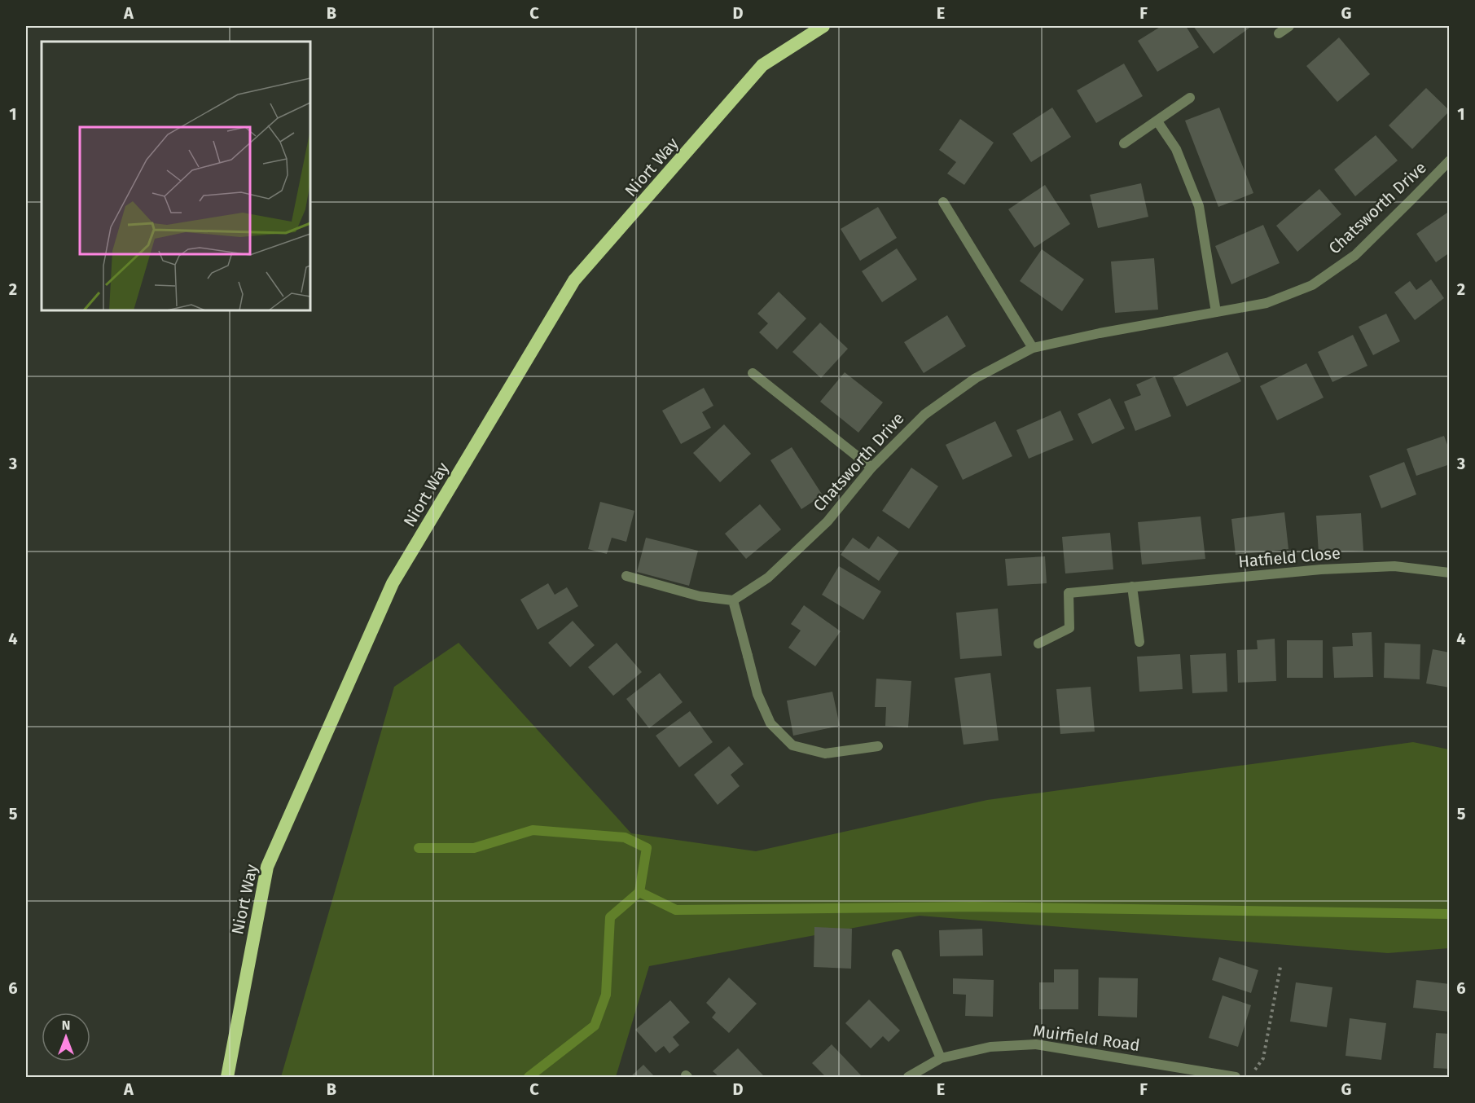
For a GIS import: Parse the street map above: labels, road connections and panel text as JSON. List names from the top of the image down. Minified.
{"streets":{"highway":["Niort Way"],"street":["Chatsworth Drive","Hatfield Close","Muirfield Road"]},"north":"top","grid":{"columns":["A","B","C","D","E","F","G"],"rows":["1","2","3","4","5","6"]}}
